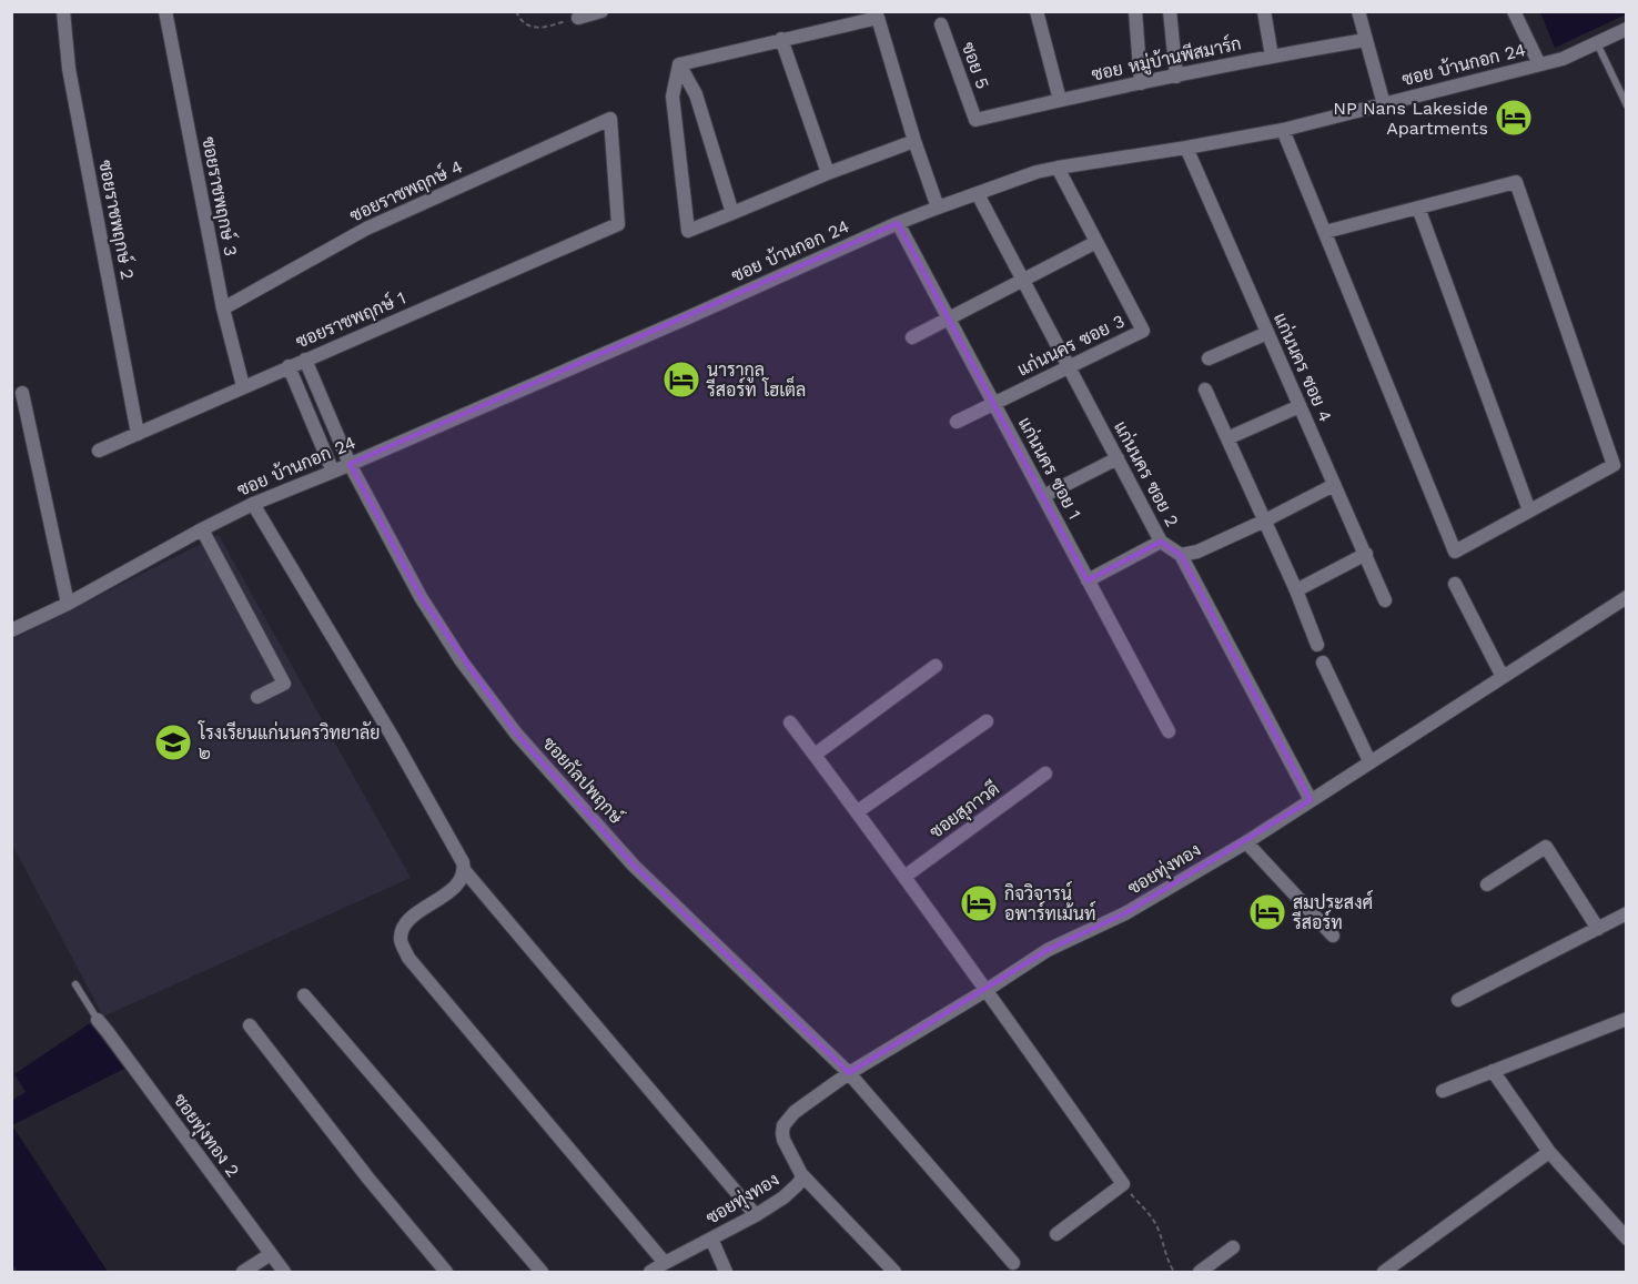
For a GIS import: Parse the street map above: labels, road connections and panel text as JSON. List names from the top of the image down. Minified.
{"streets":{"street":["ซอย หมู่บ้านพีสมาร์ก","ซอย บ้านกอก 24","ซอย 5","ซอยราชพฤกษ์ 4","ซอยราชพฤกษ์ 3","ซอยราชพฤกษ์ 2","ซอยราชพฤกษ์ 1","แก่นนคร ซอย 3","แก่นนคร ซอย 4","แก่นนคร ซอย 1","แก่นนคร ซอย 2","ซอยกัลปพฤกษ์","ซอยสุภาวดี","ซอยทุ่งทอง","ซอยทุ่งทอง 2"]},"crossings":[["ซอย หมู่บ้านพีสมาร์ก","ซอย 5"],["ซอย บ้านกอก 24","แก่นนคร ซอย 3"],["ซอย บ้านกอก 24","แก่นนคร ซอย 4"],["ซอย บ้านกอก 24","แก่นนคร ซอย 1"],["ซอย บ้านกอก 24","แก่นนคร ซอย 2"],["ซอย บ้านกอก 24","ซอยกัลปพฤกษ์"],["ซอยราชพฤกษ์ 4","ซอยราชพฤกษ์ 3"],["ซอยราชพฤกษ์ 4","ซอยราชพฤกษ์ 1"],["ซอยราชพฤกษ์ 3","ซอยราชพฤกษ์ 1"],["ซอยราชพฤกษ์ 2","ซอยราชพฤกษ์ 1"],["ซอยราชพฤกษ์ 1","ซอยกัลปพฤกษ์"],["แก่นนคร ซอย 3","แก่นนคร ซอย 1"],["แก่นนคร ซอย 3","แก่นนคร ซอย 2"],["แก่นนคร ซอย 2","ซอยทุ่งทอง"],["ซอยกัลปพฤกษ์","ซอยทุ่งทอง"]],"places":{"hotel":["NP Nans Lakeside Apartments","นารากูล รีสอร์ท โฮเต็ล","กิจวิจารน์ อพาร์ทเม้นท์","สมประสงศ์ รีสอร์ท"],"school or university":["โรงเรียนแก่นนครวิทยาลัย ๒"]}}
